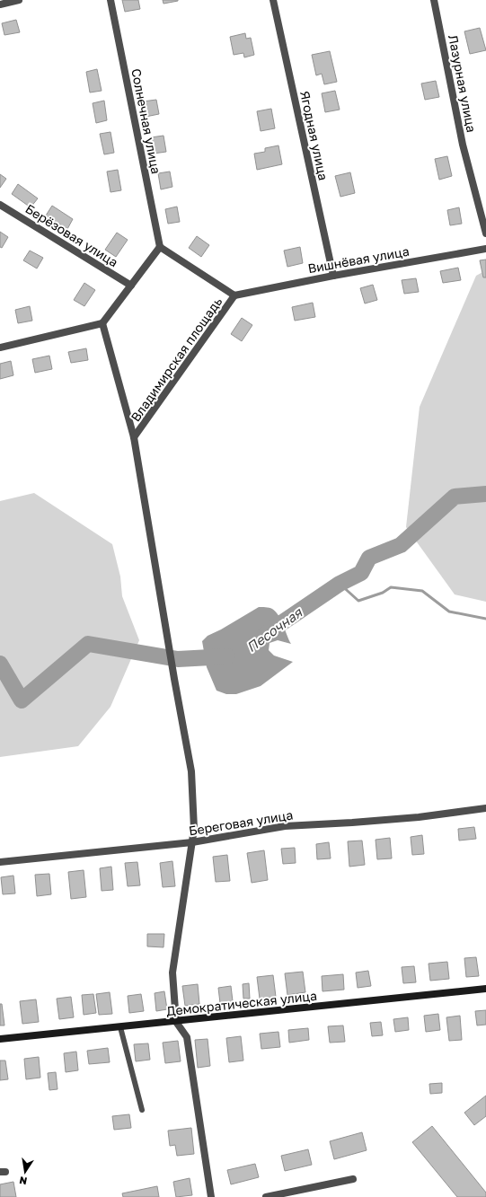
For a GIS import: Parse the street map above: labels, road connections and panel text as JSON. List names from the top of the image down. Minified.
{"streets":{"street":["Лазурная улица","Солнечная улица","Ягодная улица","Берёзовая улица","Вишнёвая улица","Владимирская площадь","Береговая улица","Демократическая улица"]},"crossings":[["Солнечная улица","Владимирская площадь"],["Ягодная улица","Вишнёвая улица"],["Вишнёвая улица","Владимирская площадь"]],"water":["Песочная"],"north":"bottom"}
